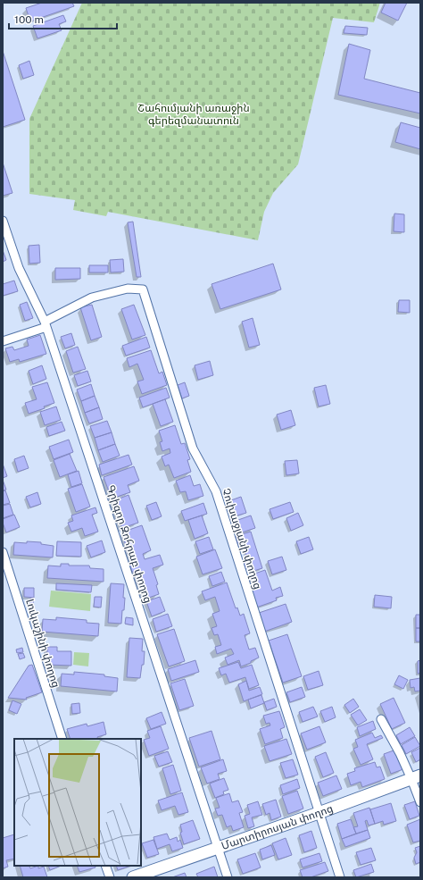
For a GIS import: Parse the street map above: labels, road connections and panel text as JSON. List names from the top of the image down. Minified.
{"streets":{"street":["Չուխաջյանի փողոց","Գրիգոր Զոհրաբ փողոց","Լուկաշինի փողոց","Մարտիրոսյան փողոց"]},"crossings":[["Չուխաջյանի փողոց","Գրիգոր Զոհրաբ փողոց"],["Չուխաջյանի փողոց","Մարտիրոսյան փողոց"],["Գրիգոր Զոհրաբ փողոց","Մարտիրոսյան փողոց"]],"parks":["Շահումյանի առաջին գերեզմանատուն"],"scale_bar":"100 m"}
